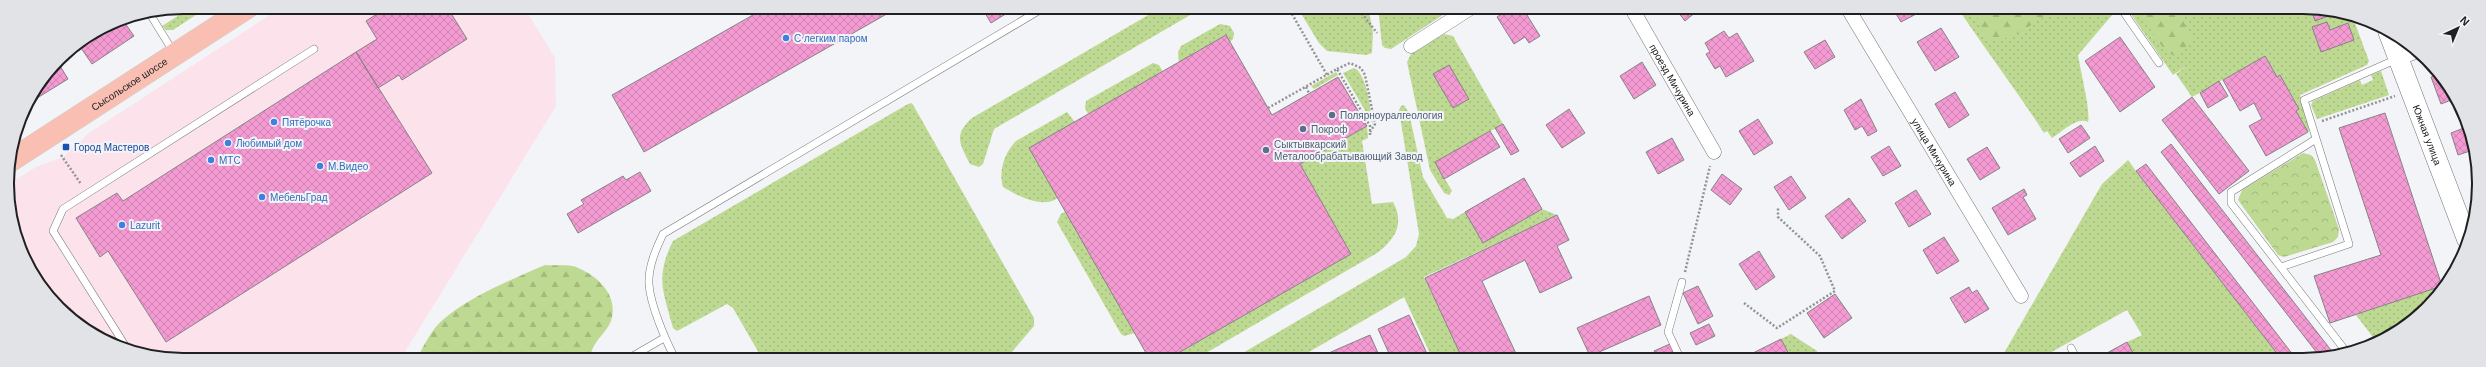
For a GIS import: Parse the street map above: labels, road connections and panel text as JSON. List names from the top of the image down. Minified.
{"streets":{"main road":["Сысольское шоссе"],"street":["проезд Мичурина","Южная улица","улица Мичурина"]},"places":{"other":["С легким паром","Полярноуралгеология","Пятёрочка","Покроф","Любимый дом","Сыктывкарский Металообрабатывающий Завод","МТС","М.Видео","МебельГрад","Lazurit"],"transit":["Город Мастеров"]},"north":"top right"}
